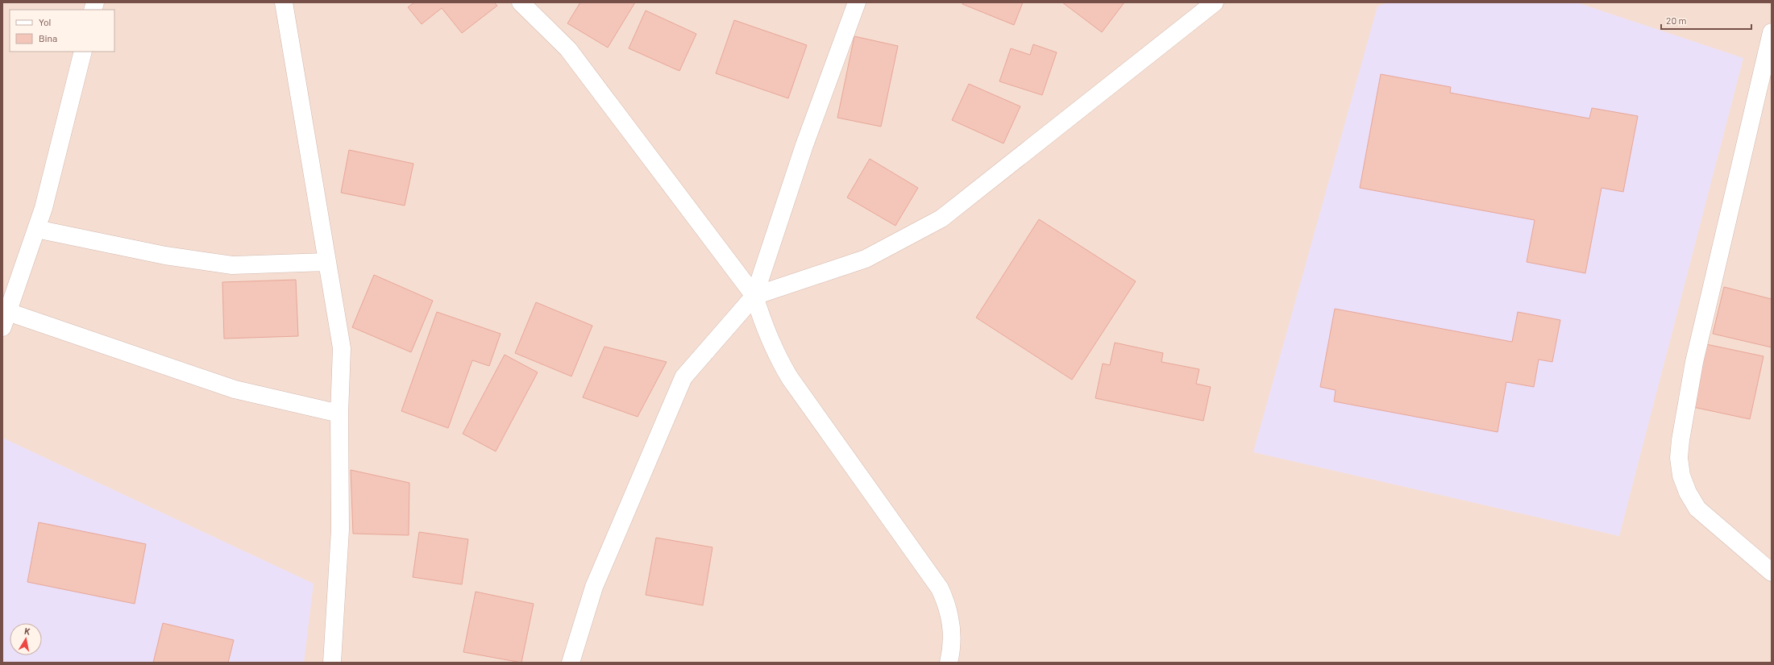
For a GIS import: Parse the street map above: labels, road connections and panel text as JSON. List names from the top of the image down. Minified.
{"legend":["Yol","Bina"],"scale_bar":"20 m","north":"top"}
